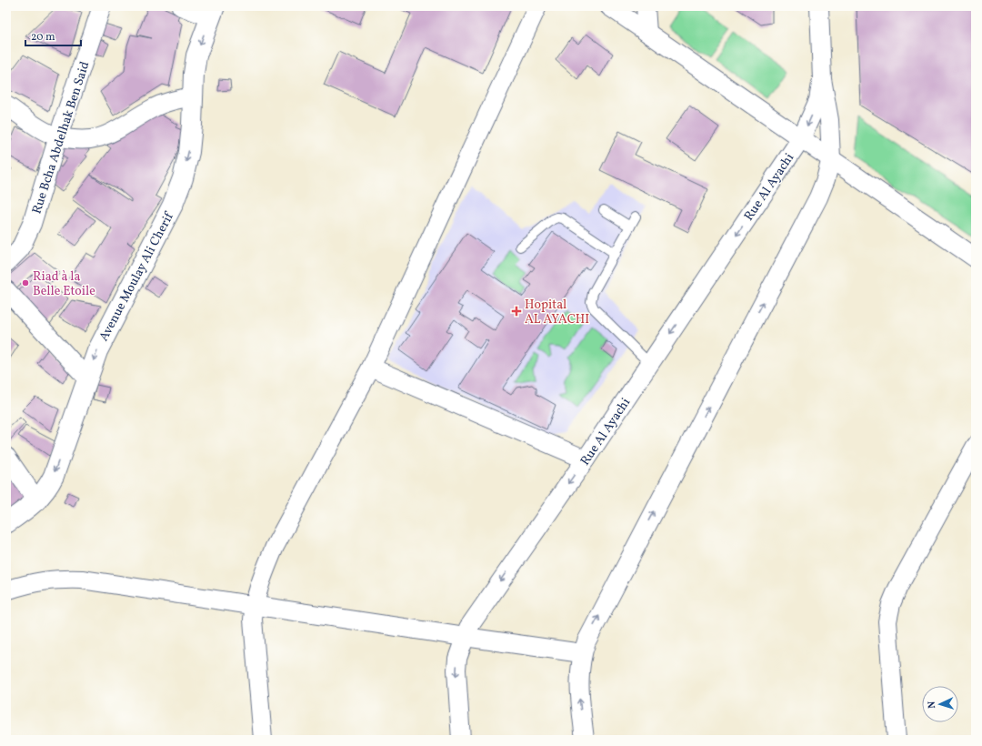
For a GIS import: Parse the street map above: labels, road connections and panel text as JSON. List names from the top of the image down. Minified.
{"streets":{"street":["Rue Bcha Abdelhak Ben Said","Rue Al Ayachi","Avenue Moulay Ali Cherif"]},"one_way":["Avenue Moulay Ali Cherif"],"places":{"other":["Riad à la Belle Etoile"],"health":["Hopital AL AYACHI"]},"scale_bar":"20 m","north":"left"}
